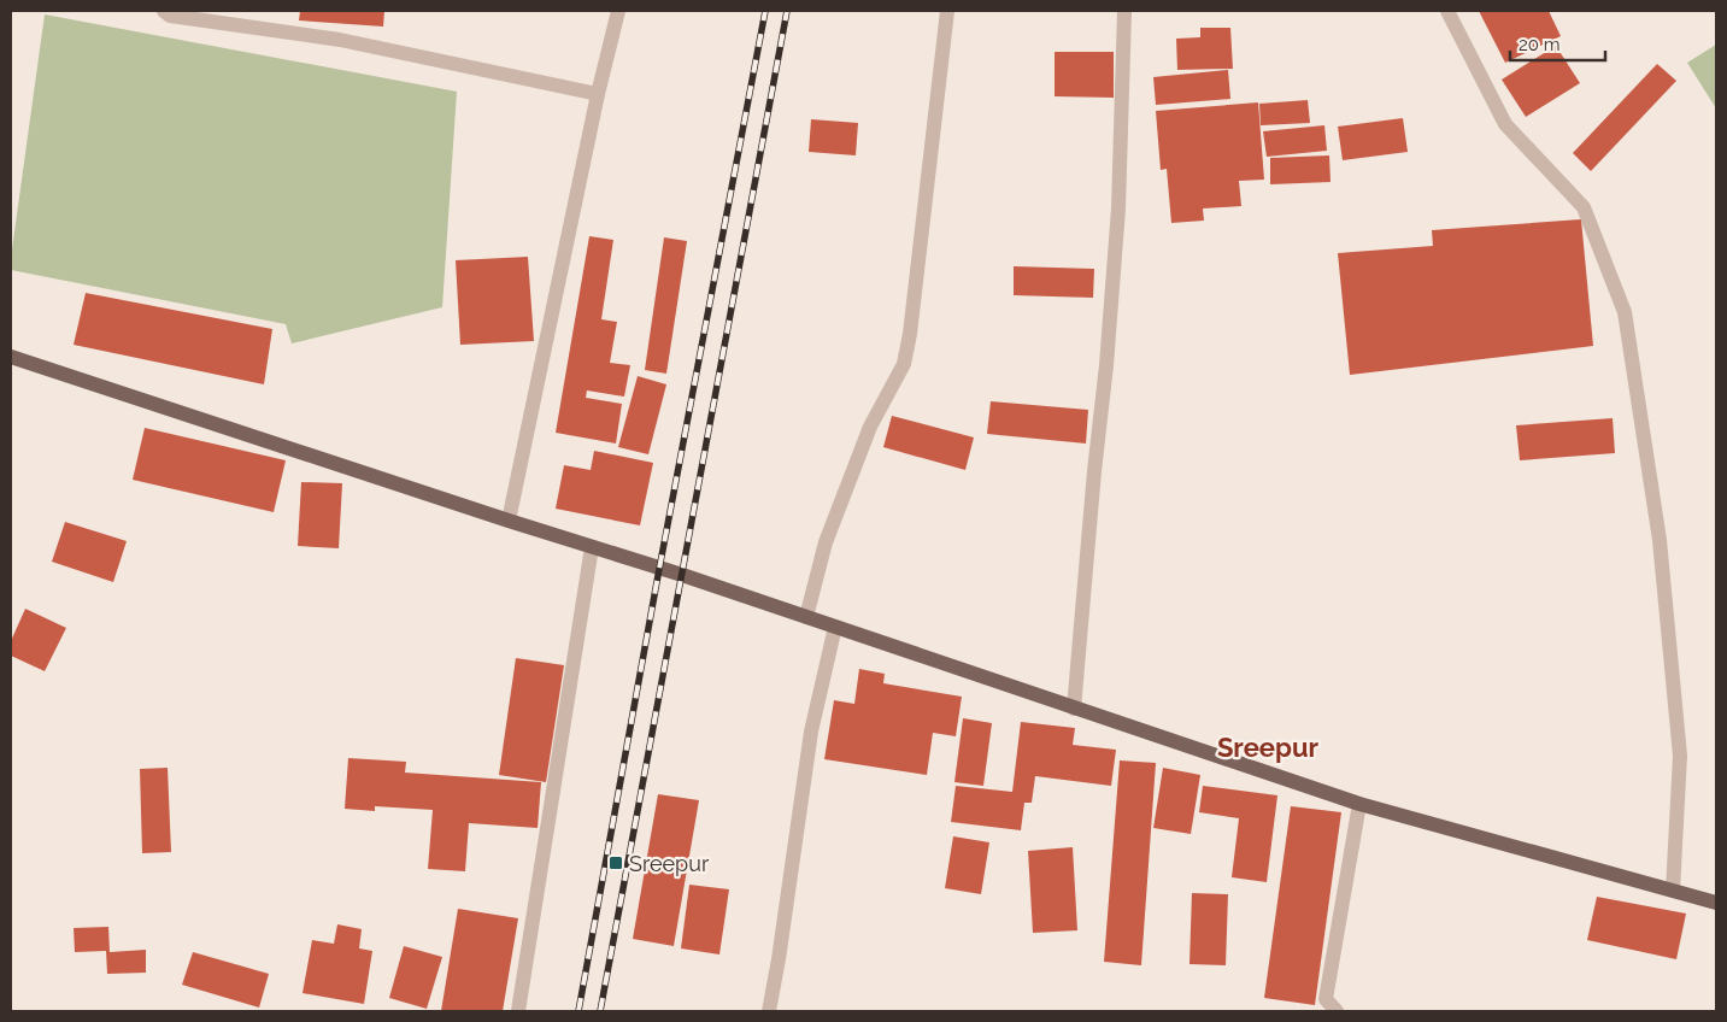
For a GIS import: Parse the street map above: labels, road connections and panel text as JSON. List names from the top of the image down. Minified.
{"districts":["Sreepur"],"places":{"transit":["Sreepur"]},"scale_bar":"20 m"}
